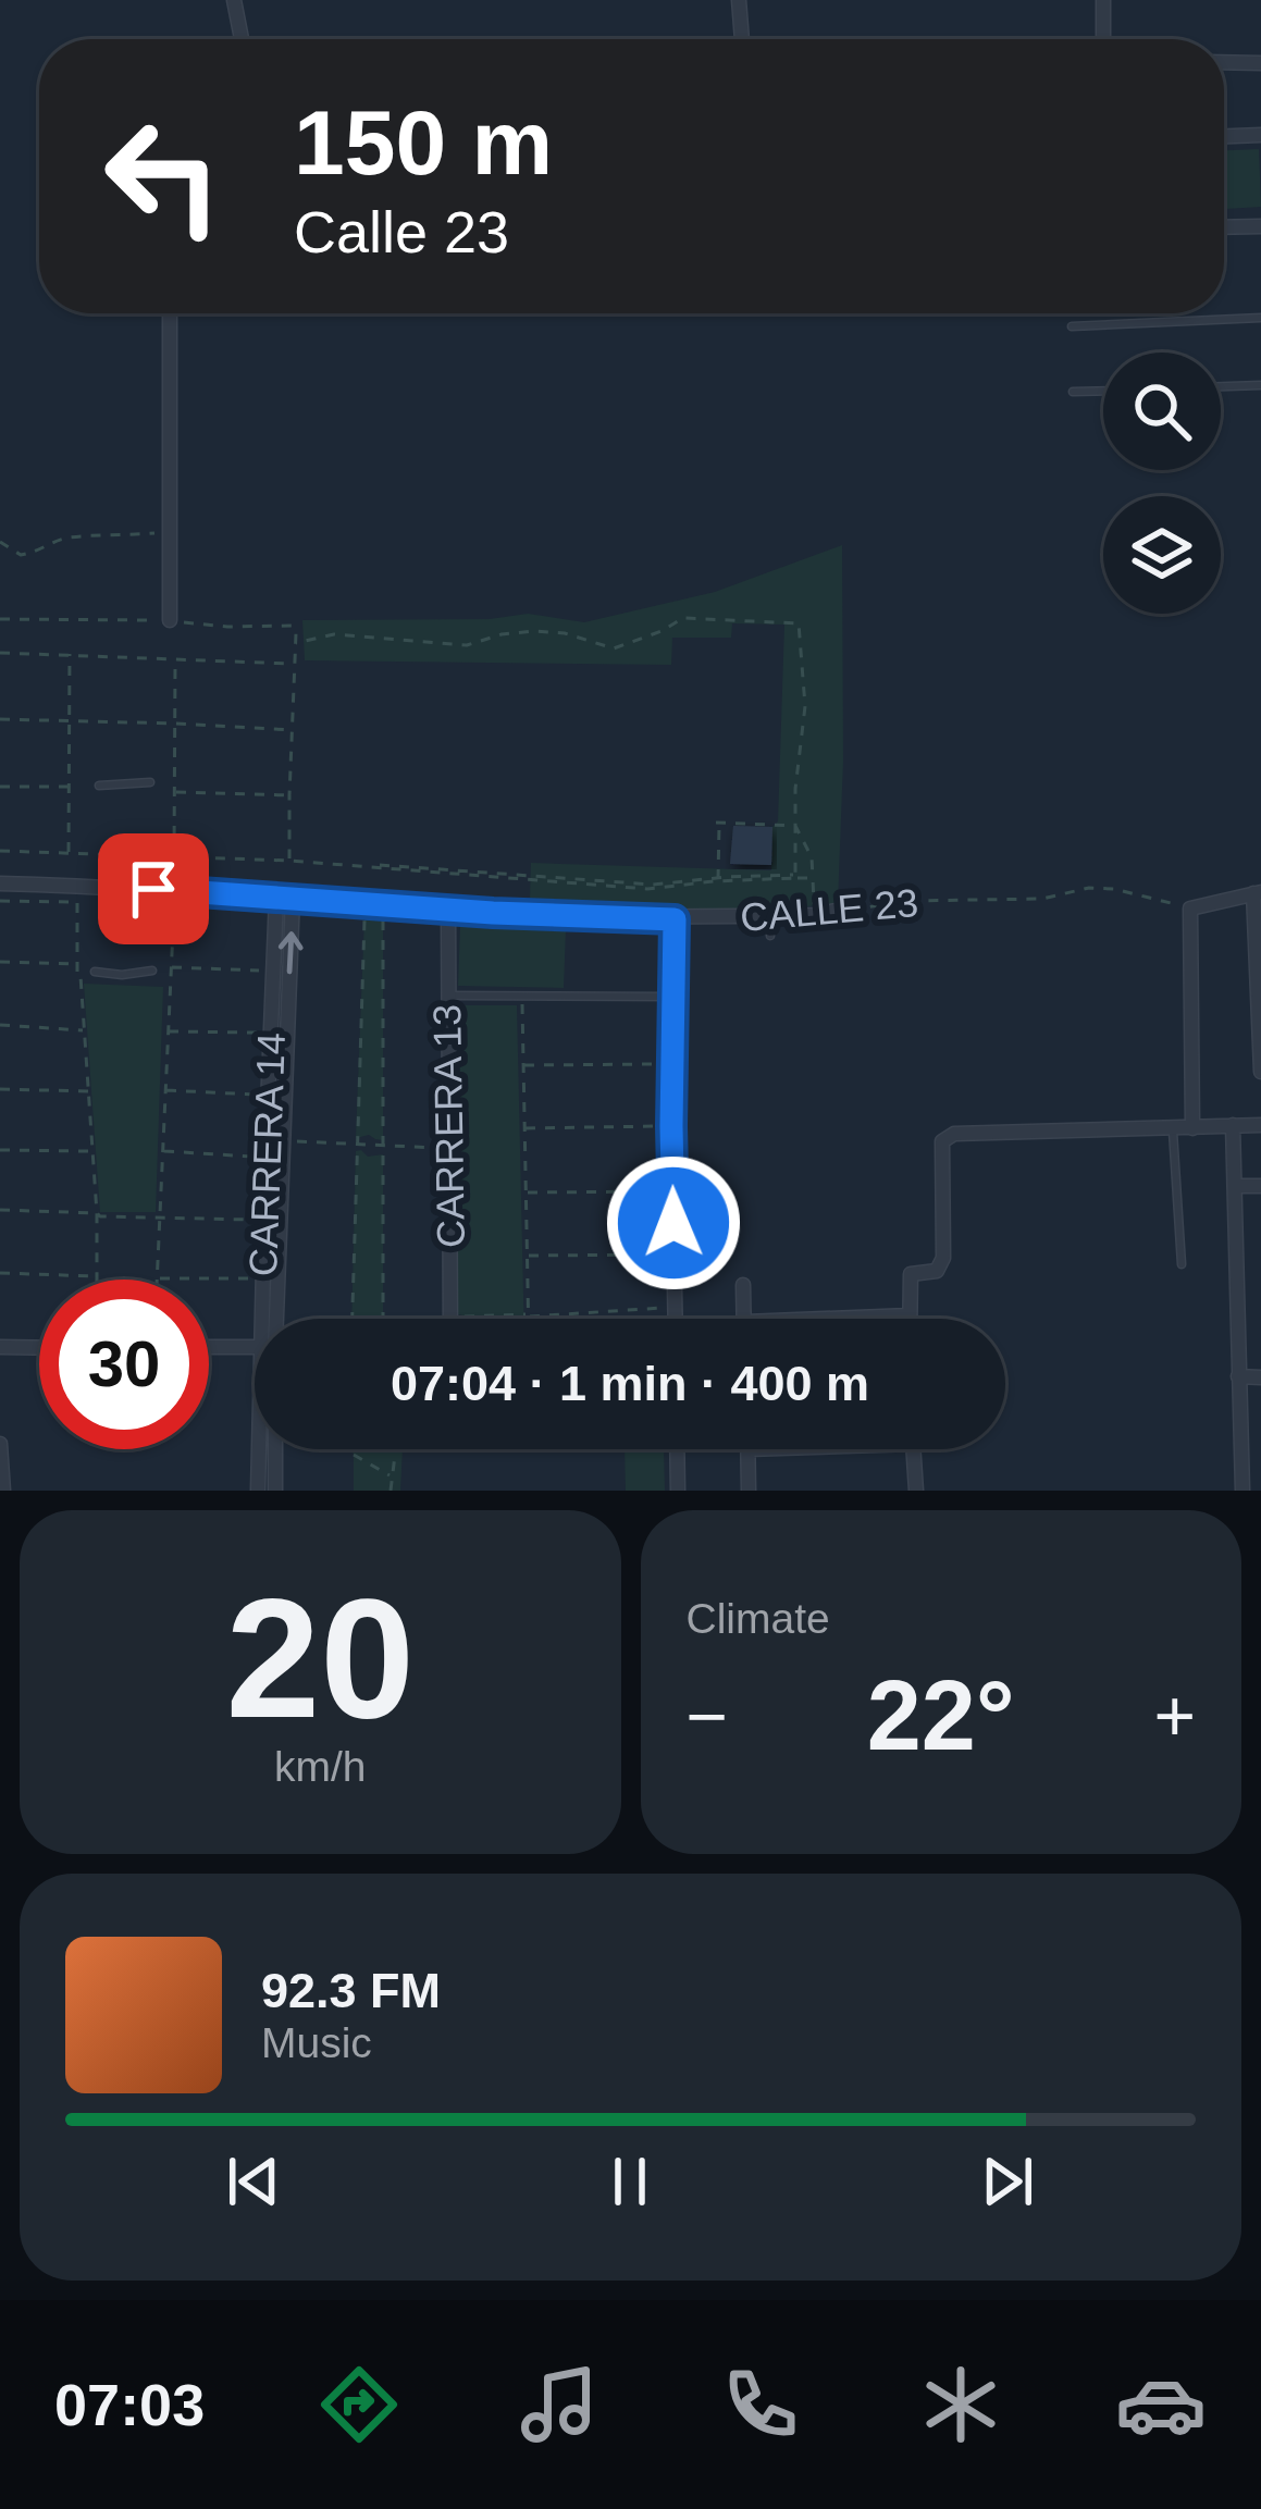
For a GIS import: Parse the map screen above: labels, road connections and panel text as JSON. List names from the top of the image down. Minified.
{"streets":{"street":["CALLE 23","CARRERA 13","CARRERA 14"]},"crossings":[["CALLE 23","CARRERA 13"],["CALLE 23","CARRERA 14"]],"page":{"turn":["150 m","Calle 23"],"limit":"30","trip":"07:04 · 1 min · 400 m","tile":[["20","km/h"],"Climate"],"heat":["−","22°","+"],"song":["92.3 FM","Music"],"tabs":"07:03"}}
